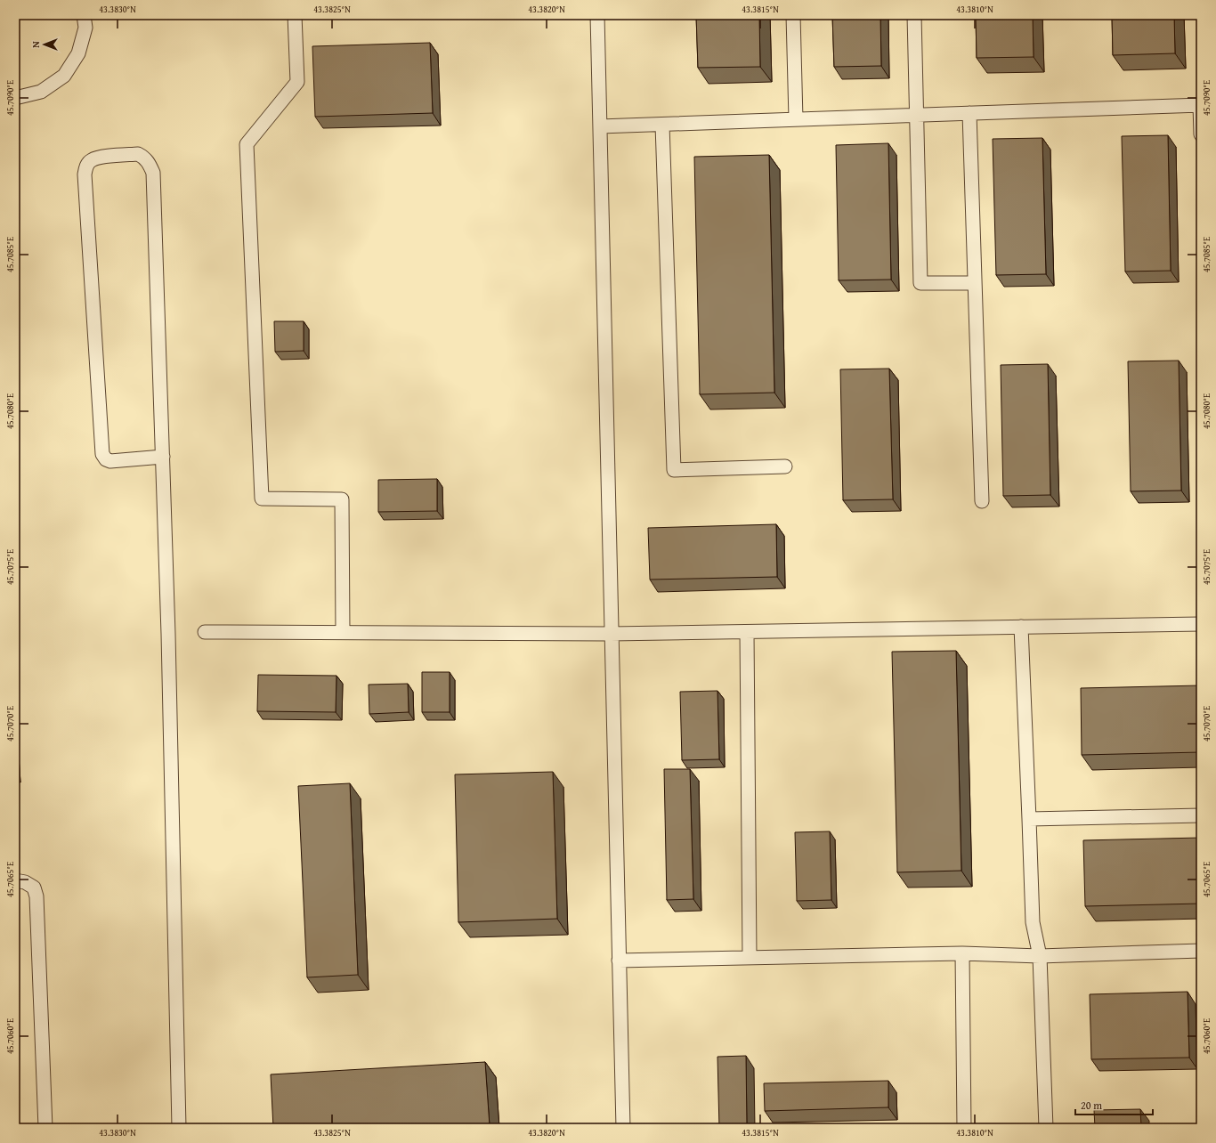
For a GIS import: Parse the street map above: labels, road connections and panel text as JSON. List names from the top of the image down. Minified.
{"scale_bar":"20 m","north":"left","coordinates":["43.3830°N","43.3825°N","43.3820°N","43.3815°N","43.3810°N","45.7090°E","45.7085°E","45.7080°E","45.7075°E","45.7070°E","45.7065°E","45.7060°E"]}
